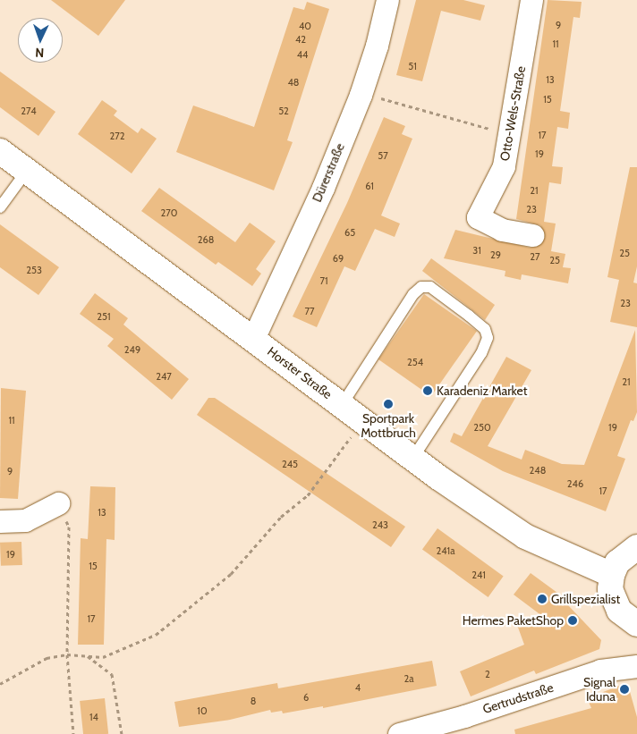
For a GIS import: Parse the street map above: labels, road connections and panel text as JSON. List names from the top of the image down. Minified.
{"streets":{"main road":["Horster Straße"],"street":["Otto-Wels-Straße","Dürerstraße","Gertrudstraße"]},"crossings":[["Dürerstraße","Horster Straße"]],"places":["Karadeniz Market","Sportpark Mottbruch","Grillspezialist","Hermes PaketShop","Signal Iduna"],"house_numbers":["9","40","42","11","44","51","13","48","15","274","52","17","272","19","57","61","21","23","270","65","268","31","25","29","27","69","25","253","71","23","77","251","249","254","247","21","11","250","19","245","248","9","246","17","13","243","241a","19","15","241","17","2","2a","4","6","8","10","14"],"north":"bottom"}
